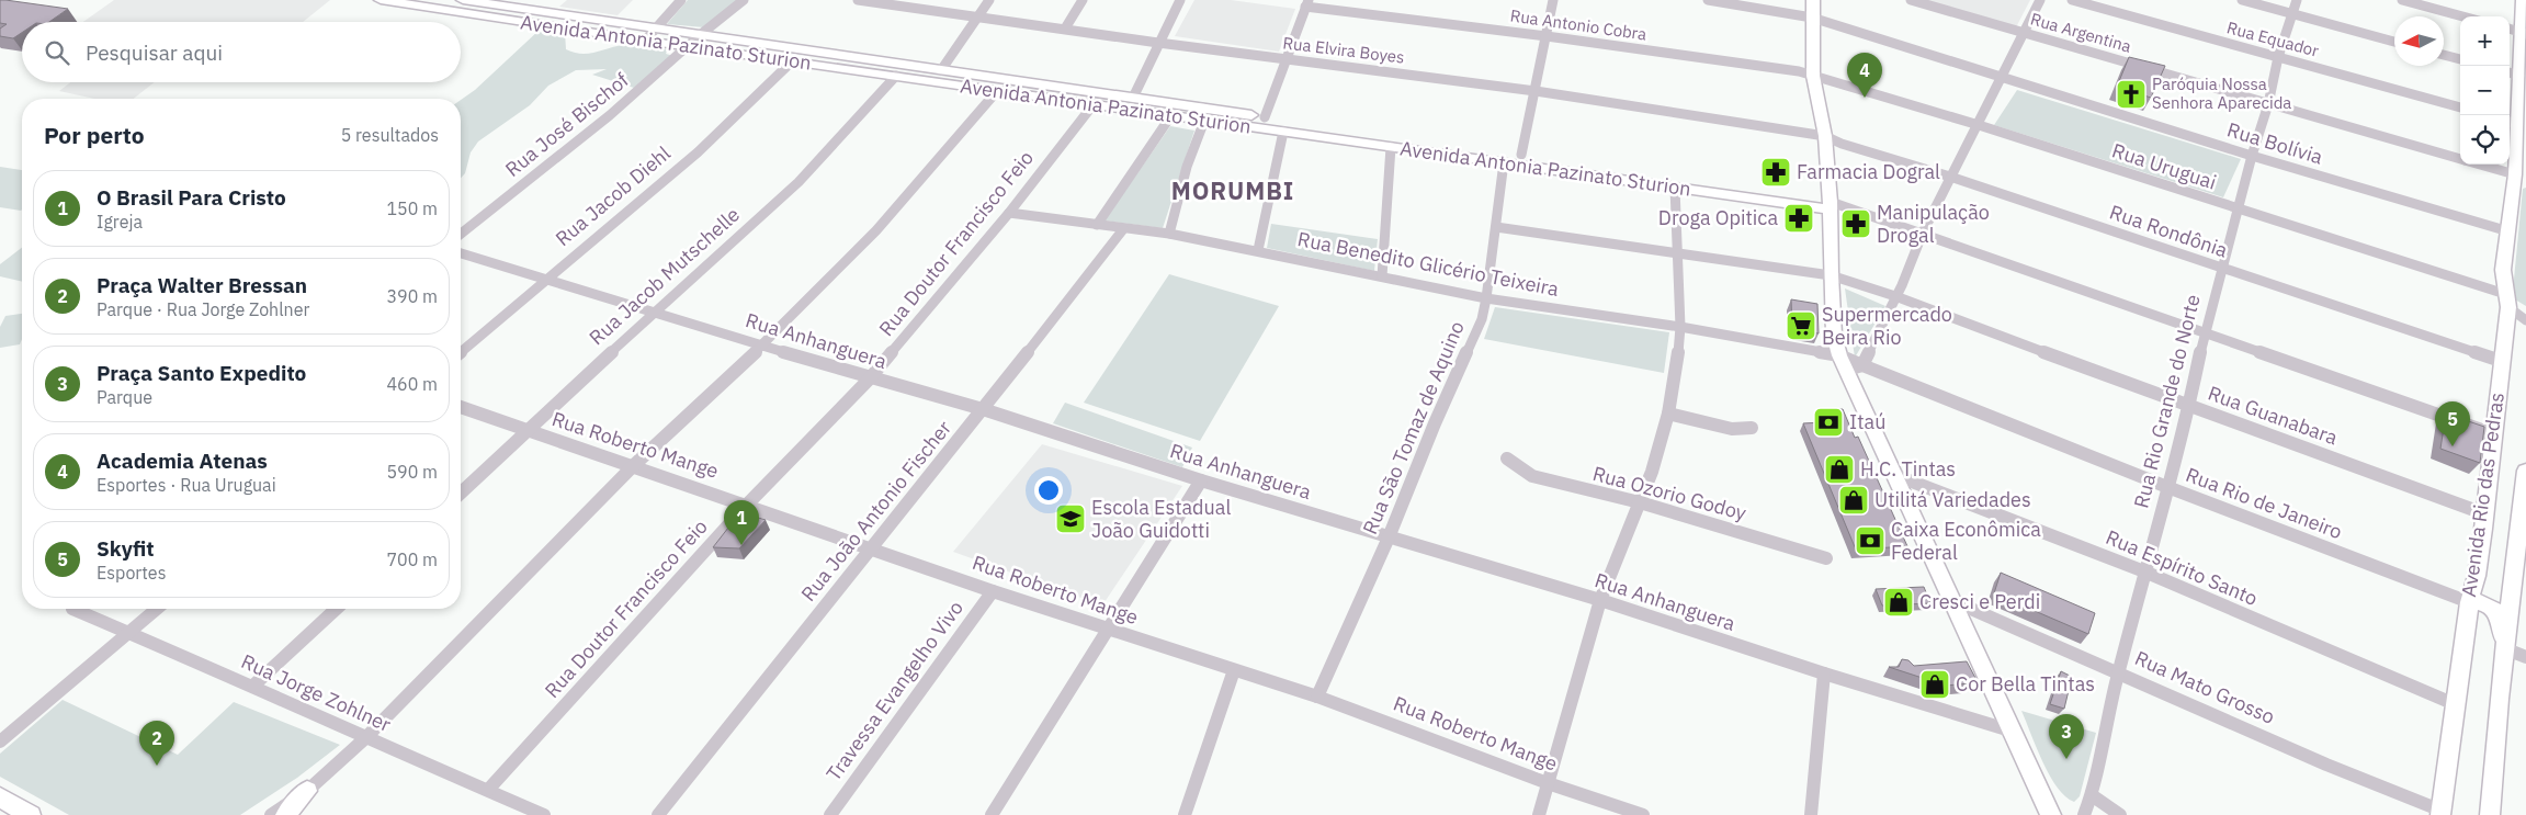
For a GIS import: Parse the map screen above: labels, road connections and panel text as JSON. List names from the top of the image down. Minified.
{"streets":{"main road":["Avenida Antonia Pazinato Sturion","Avenida Rio das Pedras"],"street":["Rua Antonio Cobra","Rua Argentina","Rua Equador","Rua Elvira Boyes","Rua José Bischof","Rua Bolívia","Rua Uruguai","Rua Jacob Diehl","Rua Rondônia","Rua Doutor Francisco Feio","Rua Benedito Glicério Teixeira","Rua Jacob Mutschelle","Rua Anhanguera","Rua Rio Grande do Norte","Rua Guanabara","Rua São Tomaz de Aquino","Rua Roberto Mange","Rua Ozorio Godoy","Rua Rio de Janeiro","Rua João Antonio Fischer","Rua Espírito Santo","Rua Mato Grosso","Travessa Evangelho Vivo","Rua Jorge Zohlner"]},"crossings":[["Rua Antonio Cobra","Rua Uruguai"],["Rua Argentina","Rua Rio Grande do Norte"],["Rua Argentina","Avenida Rio das Pedras"],["Rua Equador","Rua Rio Grande do Norte"],["Avenida Antonia Pazinato Sturion","Rua José Bischof"],["Avenida Antonia Pazinato Sturion","Rua Jacob Diehl"],["Avenida Antonia Pazinato Sturion","Rua Doutor Francisco Feio"],["Avenida Antonia Pazinato Sturion","Rua Jacob Mutschelle"],["Avenida Antonia Pazinato Sturion","Rua São Tomaz de Aquino"],["Rua Elvira Boyes","Rua Rondônia"],["Rua Bolívia","Rua Rio Grande do Norte"],["Rua Bolívia","Avenida Rio das Pedras"],["Rua Uruguai","Rua Rio Grande do Norte"],["Rua Uruguai","Avenida Rio das Pedras"],["Rua Jacob Diehl","Rua Anhanguera"],["Rua Rondônia","Rua Rio Grande do Norte"],["Rua Rondônia","Avenida Rio das Pedras"],["Rua Doutor Francisco Feio","Rua Benedito Glicério Teixeira"],["Rua Doutor Francisco Feio","Rua Anhanguera"],["Rua Doutor Francisco Feio","Rua Roberto Mange"],["Rua Doutor Francisco Feio","Rua Jorge Zohlner"],["Rua Benedito Glicério Teixeira","Rua São Tomaz de Aquino"],["Rua Benedito Glicério Teixeira","Rua João Antonio Fischer"],["Rua Jacob Mutschelle","Rua Anhanguera"],["Rua Jacob Mutschelle","Rua Roberto Mange"],["Rua Anhanguera","Rua São Tomaz de Aquino"],["Rua Anhanguera","Rua João Antonio Fischer"],["Rua Rio Grande do Norte","Rua Guanabara"],["Rua Rio Grande do Norte","Rua Rio de Janeiro"],["Rua Rio Grande do Norte","Rua Espírito Santo"],["Rua Rio Grande do Norte","Rua Mato Grosso"],["Rua Guanabara","Rua São Tomaz de Aquino"],["Rua Guanabara","Avenida Rio das Pedras"],["Rua São Tomaz de Aquino","Rua Roberto Mange"],["Rua Roberto Mange","Rua João Antonio Fischer"],["Rua Roberto Mange","Travessa Evangelho Vivo"],["Avenida Rio das Pedras","Rua Rio de Janeiro"],["Avenida Rio das Pedras","Rua Espírito Santo"],["Avenida Rio das Pedras","Rua Mato Grosso"]],"districts":["MORUMBI"],"places":{"church":["Paróquia Nossa Senhora Aparecida"],"pharmacy":["Farmacia Dogral","Droga Opitica","Manipulação Drogal"],"supermarket":["Supermercado Beira Rio"],"bank":["Itaú","Caixa Econômica Federal"],"shop":["H.C. Tintas","Utilitá Variedades","Cresci e Perdi","Cor Bella Tintas"],"school or university":["Escola Estadual João Guidotti"]},"north":"left","page":{"map_buttons":["+","−"],"search":"Pesquisar aqui","pins":["4","5","1","3","2"],"heading":["Por perto","5 resultados"],"list":[{"mark":"1","name":"O Brasil Para Cristo","note":"Igreja","value":"150 m"},{"mark":"2","name":"Praça Walter Bressan","note":"Parque · Rua Jorge Zohlner","value":"390 m"},{"mark":"3","name":"Praça Santo Expedito","note":"Parque","value":"460 m"},{"mark":"4","name":"Academia Atenas","note":"Esportes · Rua Uruguai","value":"590 m"},{"mark":"5","name":"Skyfit","note":"Esportes","value":"700 m"}]}}
